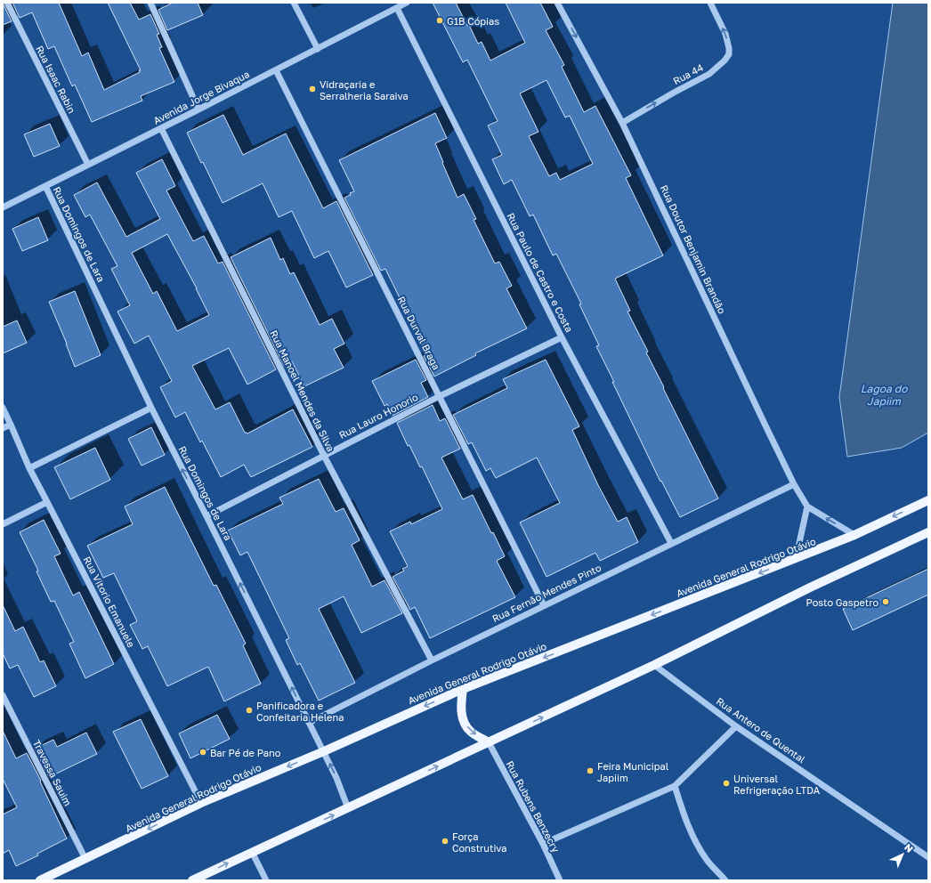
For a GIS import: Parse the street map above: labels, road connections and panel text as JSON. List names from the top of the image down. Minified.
{"streets":{"main road":["Avenida General Rodrigo Otávio"],"street":["Rua 44","Rua Isaac Rabin","Avenida Jorge Bivaqua","Rua Domingos de Lara","Rua Doutor Benjamin Brandão","Rua Paulo de Castro e Costa","Rua Durval Braga","Rua Manoel Mendes da Silva","Rua Lauro Honorio","Rua Fernão Mendes Pinto","Rua Vitorio Emanuele","Rua Antero de Quental","Travessa Sauim","Rua Rubens Benzecry"]},"crossings":[["Rua 44","Rua Doutor Benjamin Brandão"],["Rua Isaac Rabin","Avenida Jorge Bivaqua"],["Avenida Jorge Bivaqua","Rua Domingos de Lara"],["Avenida Jorge Bivaqua","Rua Paulo de Castro e Costa"],["Avenida Jorge Bivaqua","Rua Durval Braga"],["Avenida Jorge Bivaqua","Rua Manoel Mendes da Silva"],["Rua Domingos de Lara","Rua Lauro Honorio"],["Rua Domingos de Lara","Avenida General Rodrigo Otávio"],["Rua Domingos de Lara","Rua Fernão Mendes Pinto"],["Rua Doutor Benjamin Brandão","Rua Fernão Mendes Pinto"],["Rua Paulo de Castro e Costa","Rua Lauro Honorio"],["Rua Paulo de Castro e Costa","Rua Fernão Mendes Pinto"],["Rua Durval Braga","Rua Lauro Honorio"],["Rua Durval Braga","Rua Fernão Mendes Pinto"],["Rua Manoel Mendes da Silva","Rua Lauro Honorio"],["Rua Manoel Mendes da Silva","Rua Fernão Mendes Pinto"],["Avenida General Rodrigo Otávio","Rua Vitorio Emanuele"],["Avenida General Rodrigo Otávio","Travessa Sauim"]],"one_way":["Rua 44","Rua Domingos de Lara"],"water":["Lagoa do Japiim"],"places":["G1B Cópias","Vidraçaria e Serralheria Saraiva","Posto Gaspetro","Panificadora e Confeitaria Helena","Bar Pé de Pano","Feira Municipal Japiim","Universal Refrigeração LTDA","Força Construtiva"],"north":"top right"}
